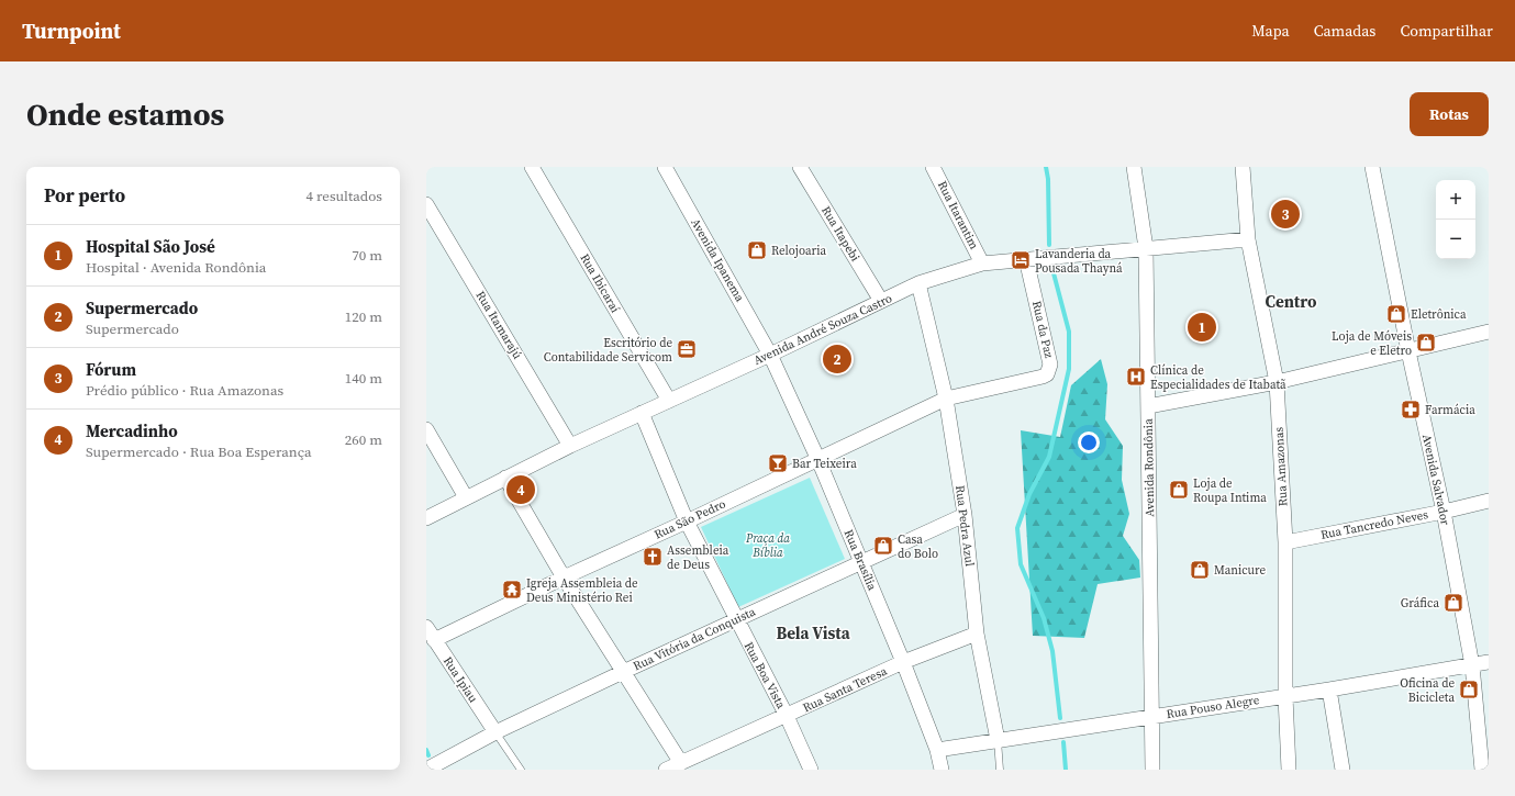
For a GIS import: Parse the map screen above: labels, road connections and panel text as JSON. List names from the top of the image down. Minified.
{"streets":{"street":["Rua Itarantim","Rua Itapebi","Avenida Ipanema","Rua Ibicaraí","Rua Itamarajú","Avenida André Souza Castro","Rua da Paz","Rua Amazonas","Avenida Rondônia","Avenida Salvador","Rua São Pedro","Rua Tancredo Neves","Rua Pedra Azul","Rua Brasília","Rua Vitória da Conquista","Rua Boa Vista","Rua Ipiau","Rua Santa Teresa","Rua Pouso Alegre"]},"crossings":[["Rua Itarantim","Avenida André Souza Castro"],["Rua Itapebi","Avenida André Souza Castro"],["Avenida Ipanema","Avenida André Souza Castro"],["Avenida Ipanema","Rua Brasília"],["Rua Ibicaraí","Avenida André Souza Castro"],["Rua Itamarajú","Avenida André Souza Castro"],["Avenida André Souza Castro","Rua da Paz"],["Avenida André Souza Castro","Rua Amazonas"],["Avenida André Souza Castro","Avenida Rondônia"],["Avenida André Souza Castro","Rua Pedra Azul"],["Avenida André Souza Castro","Rua Brasília"],["Avenida André Souza Castro","Rua Boa Vista"],["Rua da Paz","Rua São Pedro"],["Rua da Paz","Rua Pedra Azul"],["Rua Amazonas","Rua Tancredo Neves"],["Rua Amazonas","Rua Pouso Alegre"],["Avenida Rondônia","Rua Pouso Alegre"],["Avenida Salvador","Rua Tancredo Neves"],["Avenida Salvador","Rua Pouso Alegre"],["Rua São Pedro","Rua Pedra Azul"],["Rua São Pedro","Rua Brasília"],["Rua São Pedro","Rua Boa Vista"],["Rua São Pedro","Rua Ipiau"],["Rua Pedra Azul","Rua Vitória da Conquista"],["Rua Pedra Azul","Rua Santa Teresa"],["Rua Pedra Azul","Rua Pouso Alegre"],["Rua Brasília","Rua Vitória da Conquista"],["Rua Brasília","Rua Santa Teresa"],["Rua Brasília","Rua Pouso Alegre"],["Rua Vitória da Conquista","Rua Boa Vista"],["Rua Vitória da Conquista","Rua Ipiau"],["Rua Boa Vista","Rua Santa Teresa"]],"districts":["Centro","Bela Vista"],"parks":["Praça da Bíblia"],"places":{"shop":["Relojoaria","Eletrônica","Loja de Móveis e Eletro","Loja de Roupa Intima","Casa do Bolo","Manicure","Gráfica","Oficina de Bicicleta"],"hotel":["Lavanderia da Pousada Thayná"],"office":["Escritório de Contabilidade Servicom"],"hospital":["Clínica de Especialidades de Itabatã"],"pharmacy":["Farmácia"],"bar":["Bar Teixeira"],"church":["Assembleia de Deus"],"temple":["Igreja Assembleia de Deus Ministério Rei"]},"page":{"header":"Turnpoint","nav":["Mapa","Camadas","Compartilhar"],"buttons":"Rotas","title":"Onde estamos","heading":["Por perto","4 resultados"],"map_buttons":["+","−"],"pins":["3","1","2","4"],"list":[{"mark":"1","name":"Hospital São José","note":"Hospital · Avenida Rondônia","value":"70 m"},{"mark":"2","name":"Supermercado","note":"Supermercado","value":"120 m"},{"mark":"3","name":"Fórum","note":"Prédio público · Rua Amazonas","value":"140 m"},{"mark":"4","name":"Mercadinho","note":"Supermercado · Rua Boa Esperança","value":"260 m"}]}}
